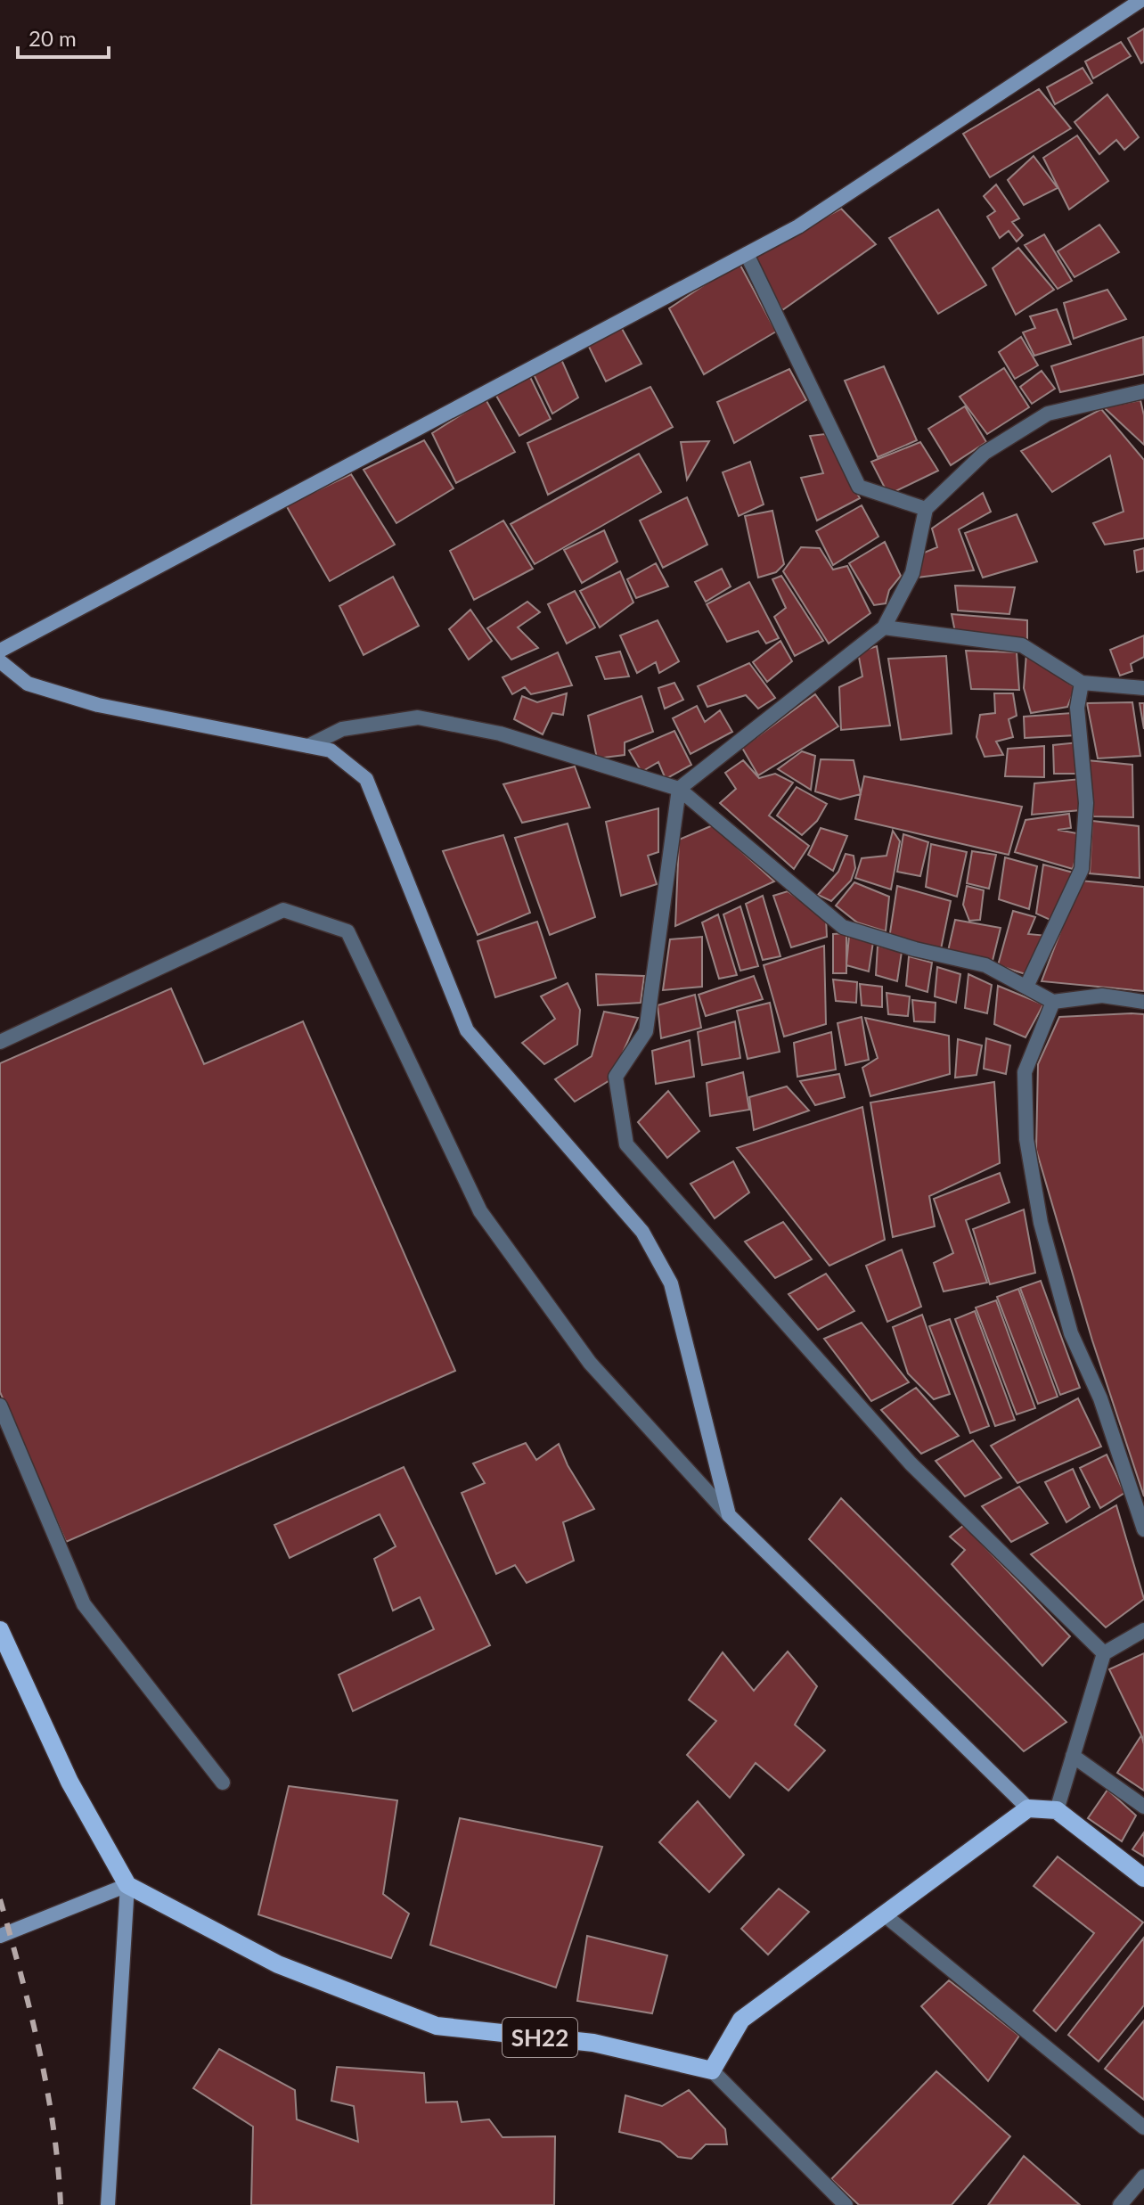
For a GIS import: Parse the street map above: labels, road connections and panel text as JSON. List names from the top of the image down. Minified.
{"streets":{"main road":["SH22"]},"scale_bar":"20 m"}
